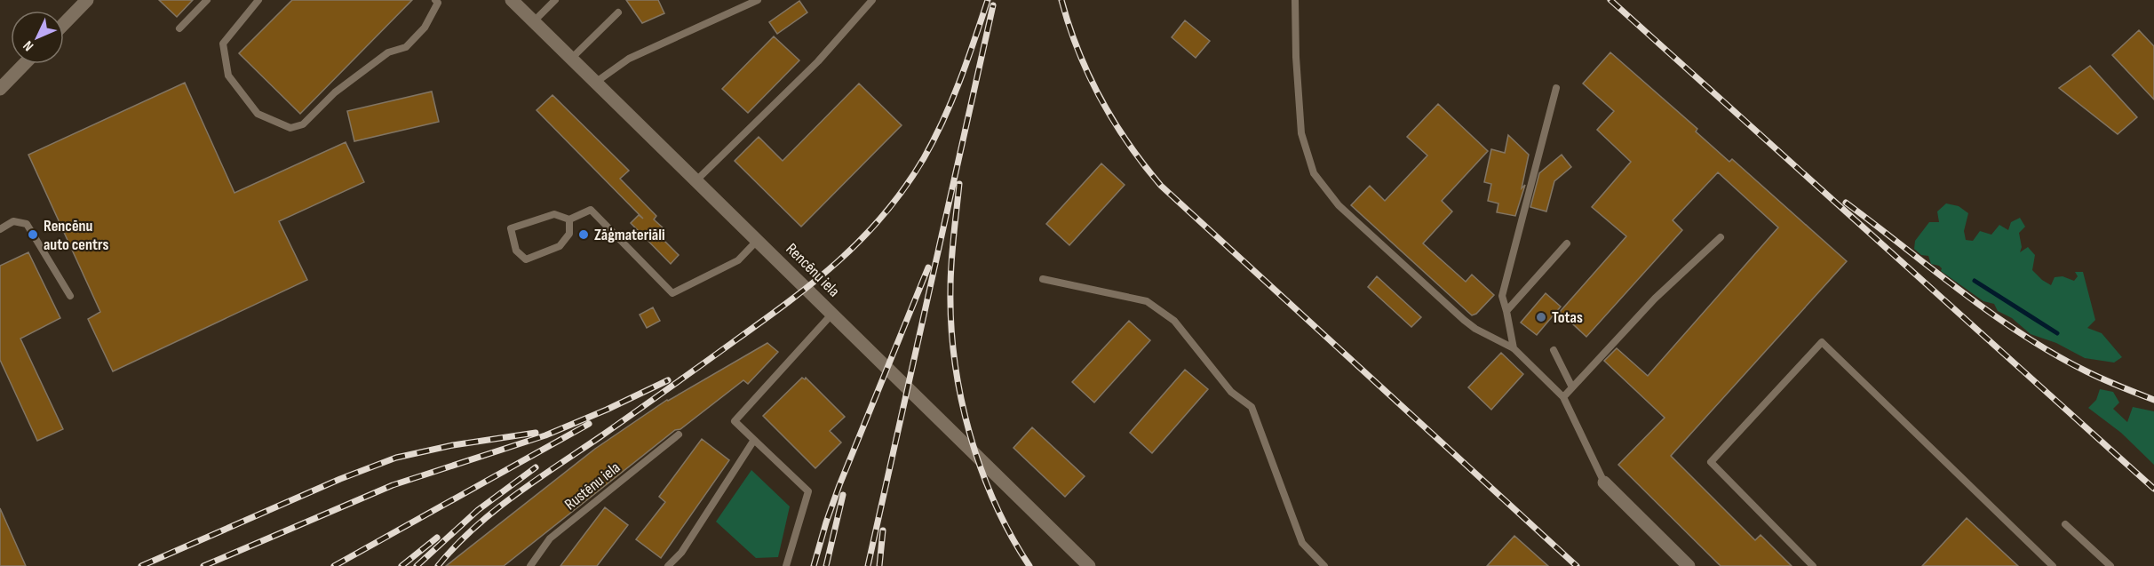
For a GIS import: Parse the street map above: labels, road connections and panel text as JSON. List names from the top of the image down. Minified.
{"streets":{"street":["Rencēnu iela"],"lane":["Rustēnu iela"]},"places":["Rencēnu auto centrs","Zāģmateriāli","Totas"],"north":"bottom left"}
